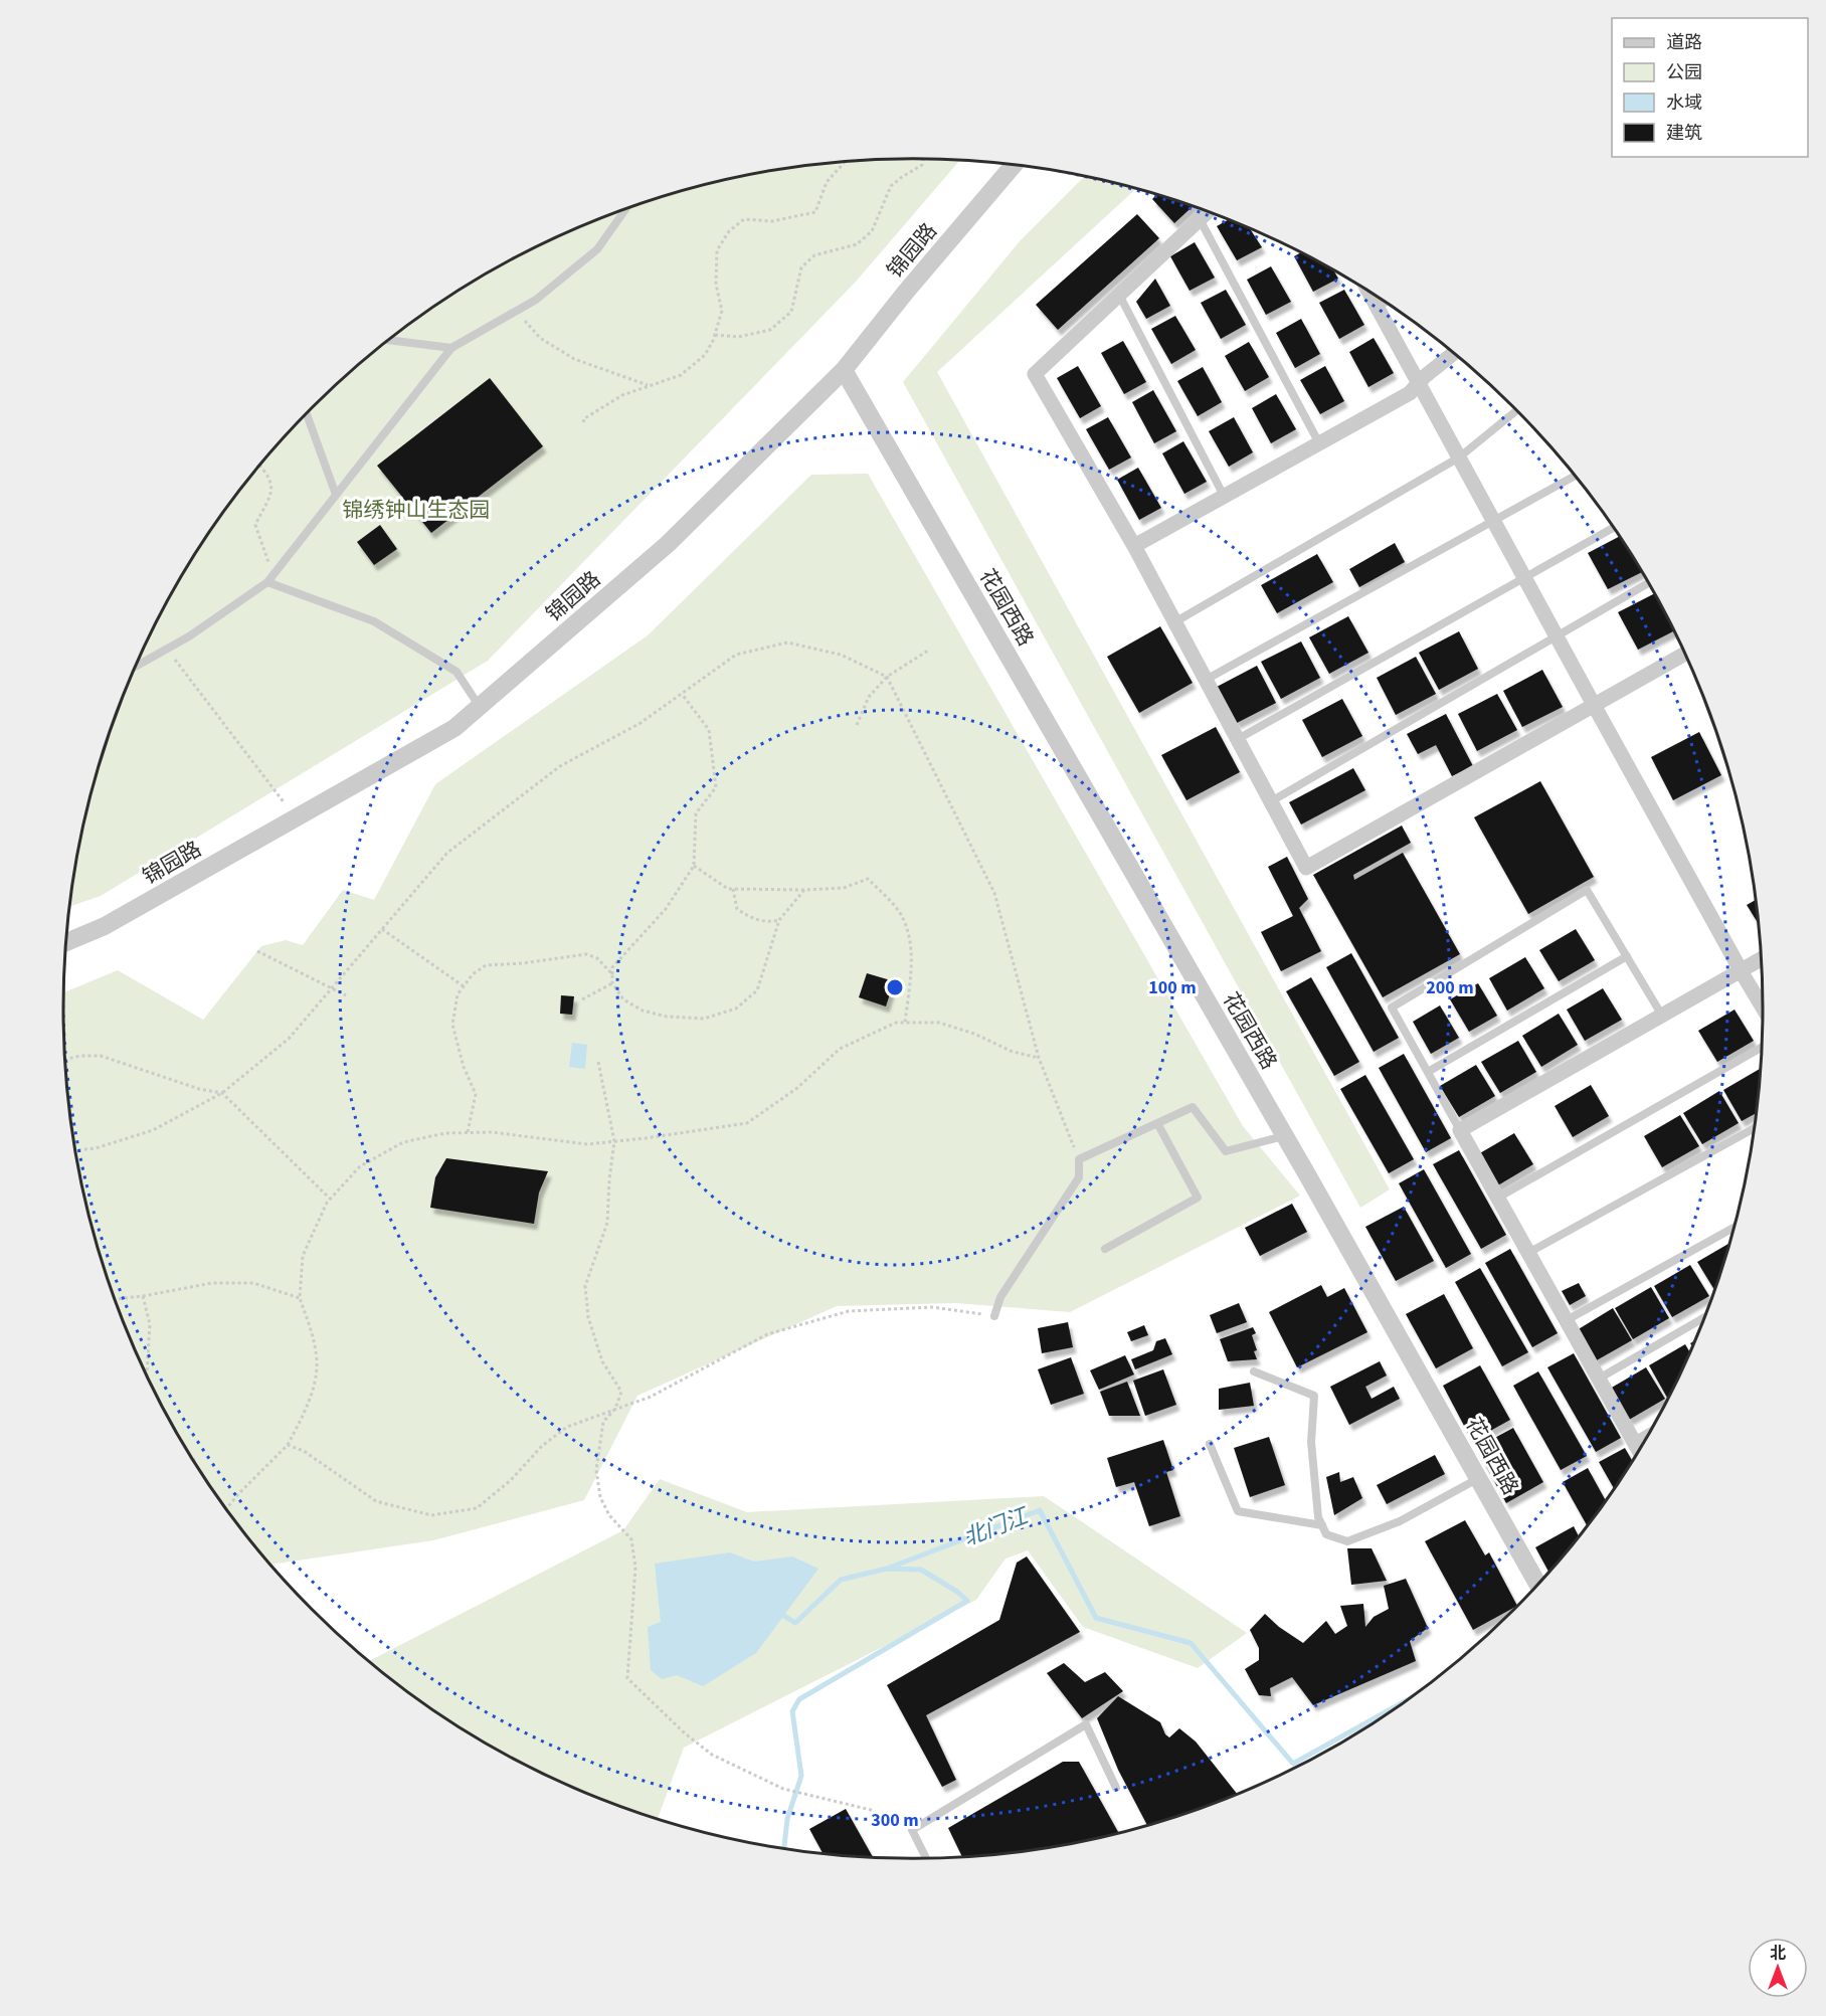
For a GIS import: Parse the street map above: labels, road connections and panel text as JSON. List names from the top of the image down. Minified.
{"streets":{"street":["锦园路","花园西路"]},"crossings":[["锦园路","花园西路"]],"water":["北门江"],"parks":["锦绣钟山生态园"],"legend":["道路","公园","水域","建筑"],"north":"top","rings":["100 m","200 m","300 m"]}
